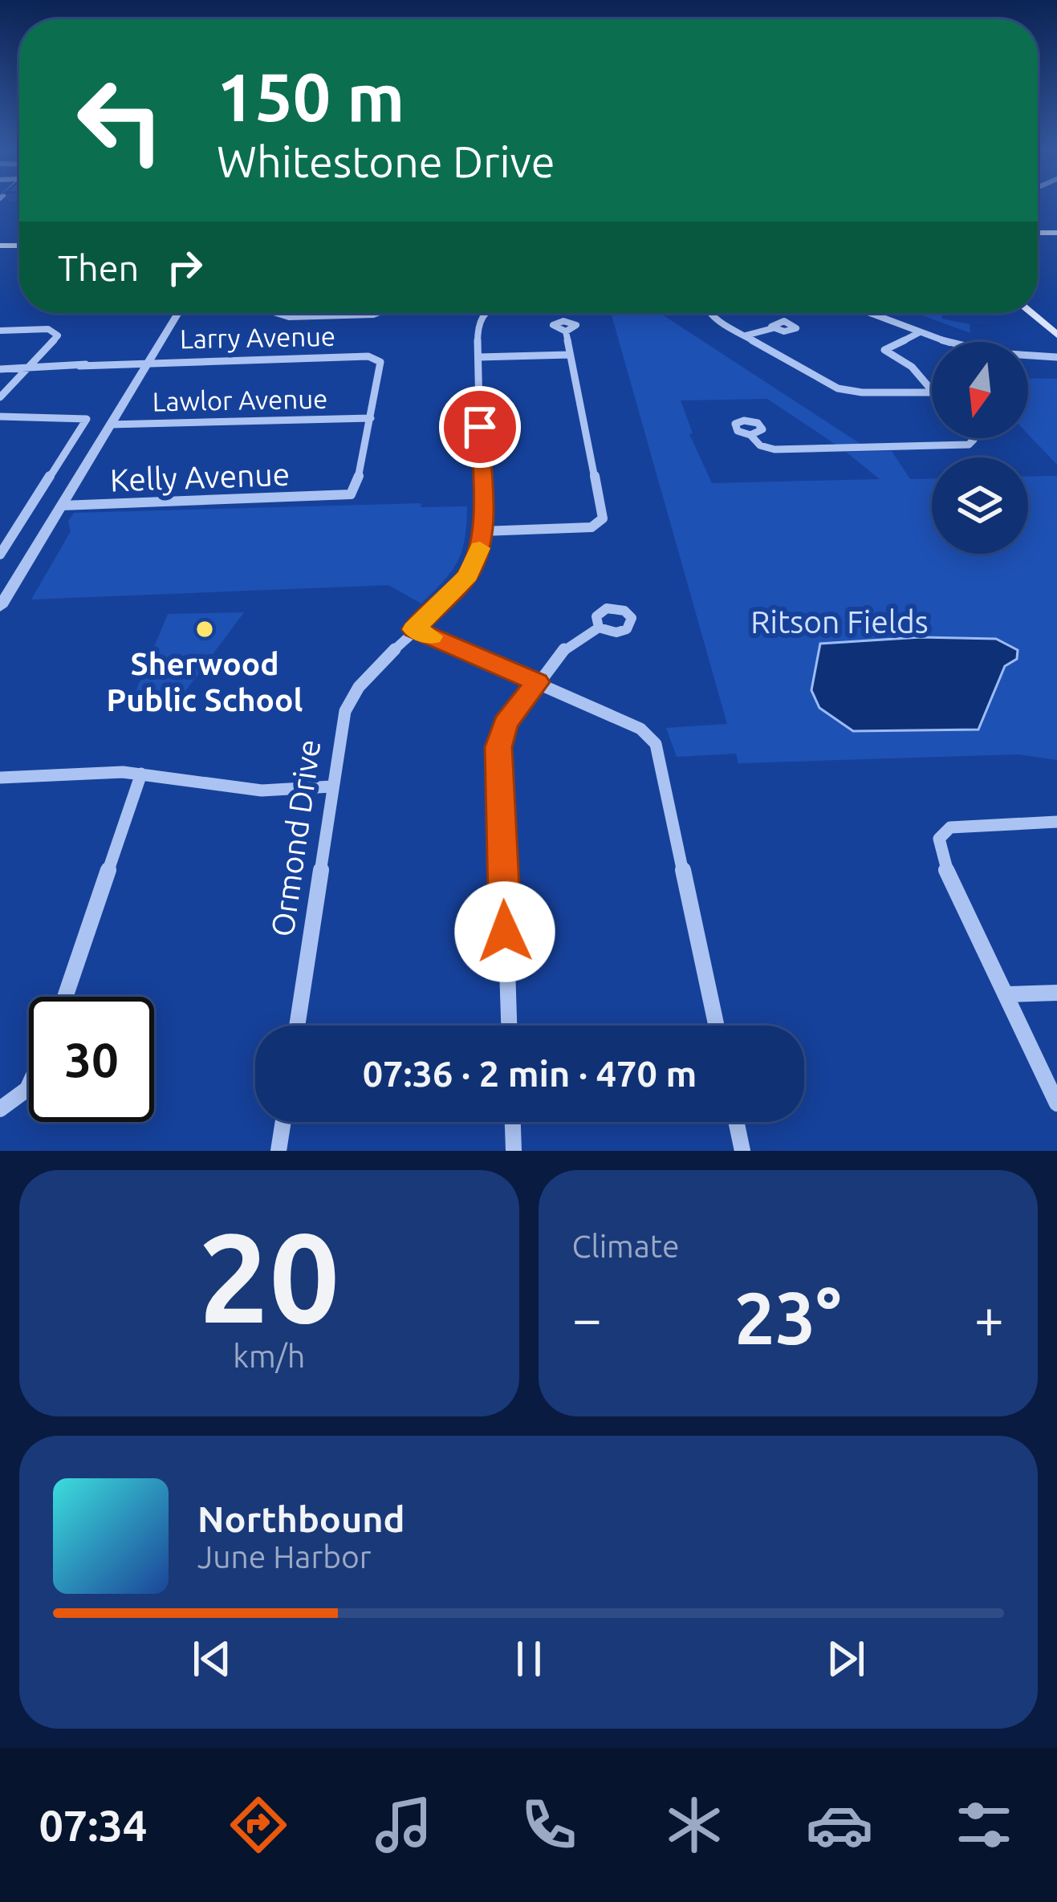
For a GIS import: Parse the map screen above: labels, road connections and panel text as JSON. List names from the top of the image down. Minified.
{"streets":{"street":["Larry Avenue","Lawlor Avenue","Kelly Avenue","Ormond Drive"]},"crossings":[["Larry Avenue","Lawlor Avenue"],["Larry Avenue","Kelly Avenue"],["Lawlor Avenue","Kelly Avenue"]],"parks":["Ritson Fields"],"places":["Sherwood Public School"],"north":"bottom","page":{"turn":["150 m","Whitestone Drive"],"then":"Then","limit":"30","trip":"07:36 · 2 min · 470 m","tile":[["20","km/h"],"Climate"],"heat":["−","23°","+"],"song":["Northbound","June Harbor"],"tabs":"07:34"}}
